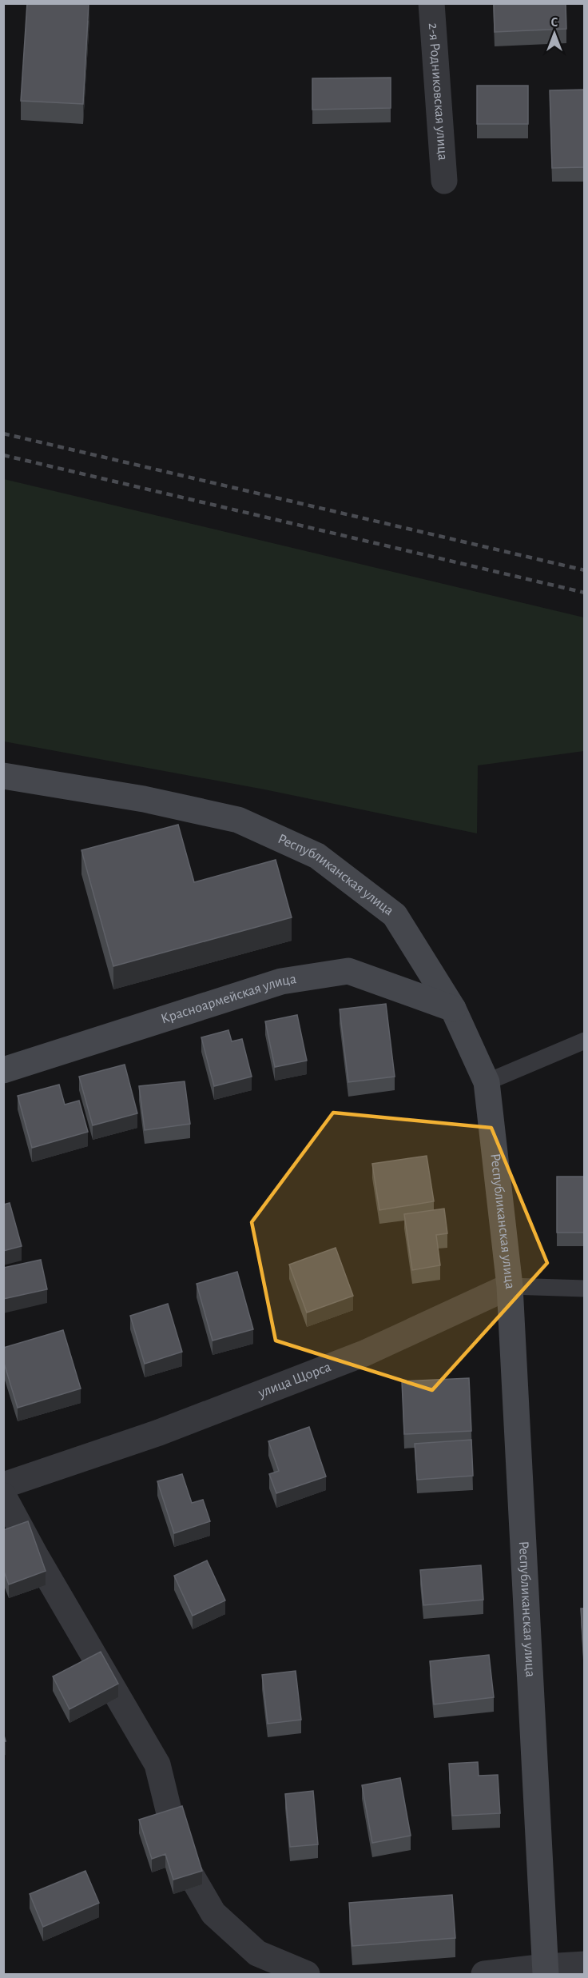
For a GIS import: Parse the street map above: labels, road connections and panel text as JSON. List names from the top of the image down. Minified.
{"streets":{"street":["2-я Родниковская улица","Республиканская улица","Красноармейская улица","улица Щорса"]},"crossings":[["Республиканская улица","Красноармейская улица"],["Республиканская улица","улица Щорса"]],"north":"top"}
